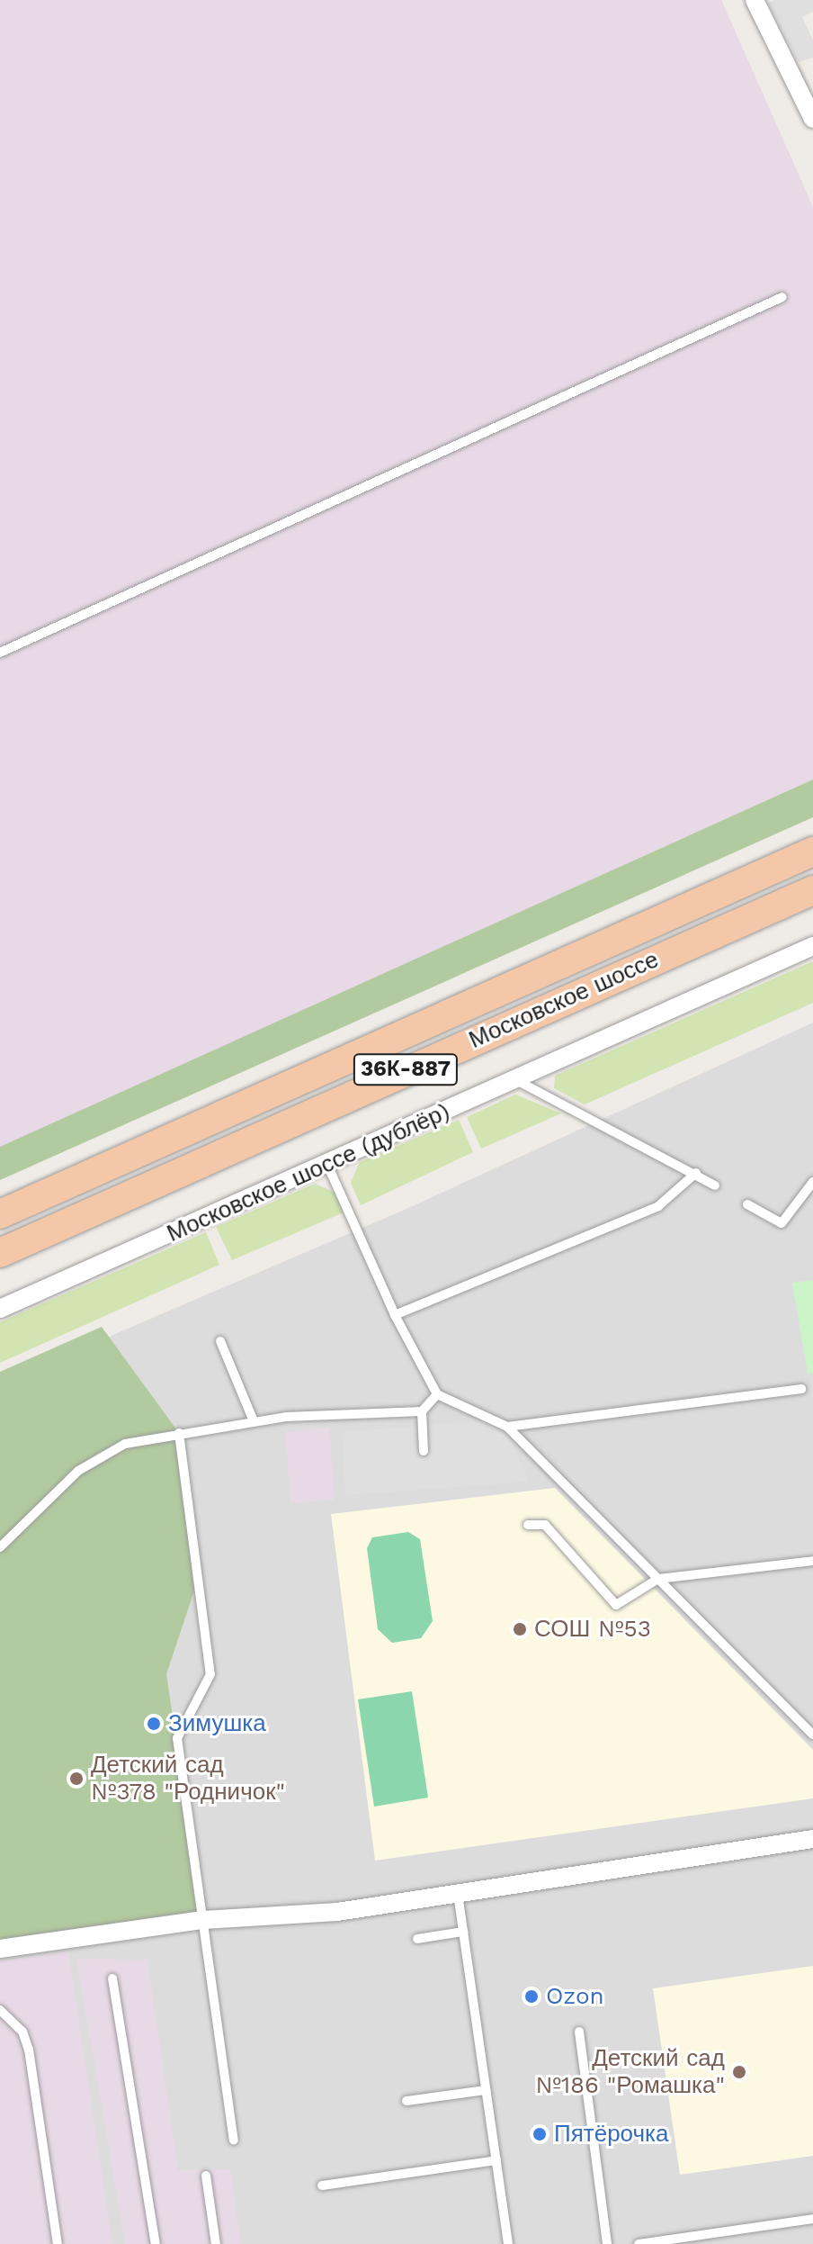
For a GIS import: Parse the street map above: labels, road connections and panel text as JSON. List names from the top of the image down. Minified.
{"streets":{"main road":["Московское шоссе","36К-887"],"street":["Московское шоссе (дублёр)"]},"places":["СОШ №53","Зимушка","Детский сад №378 \"Родничок\"","Ozon","Детский сад №186 \"Ромашка\"","Пятёрочка"]}
